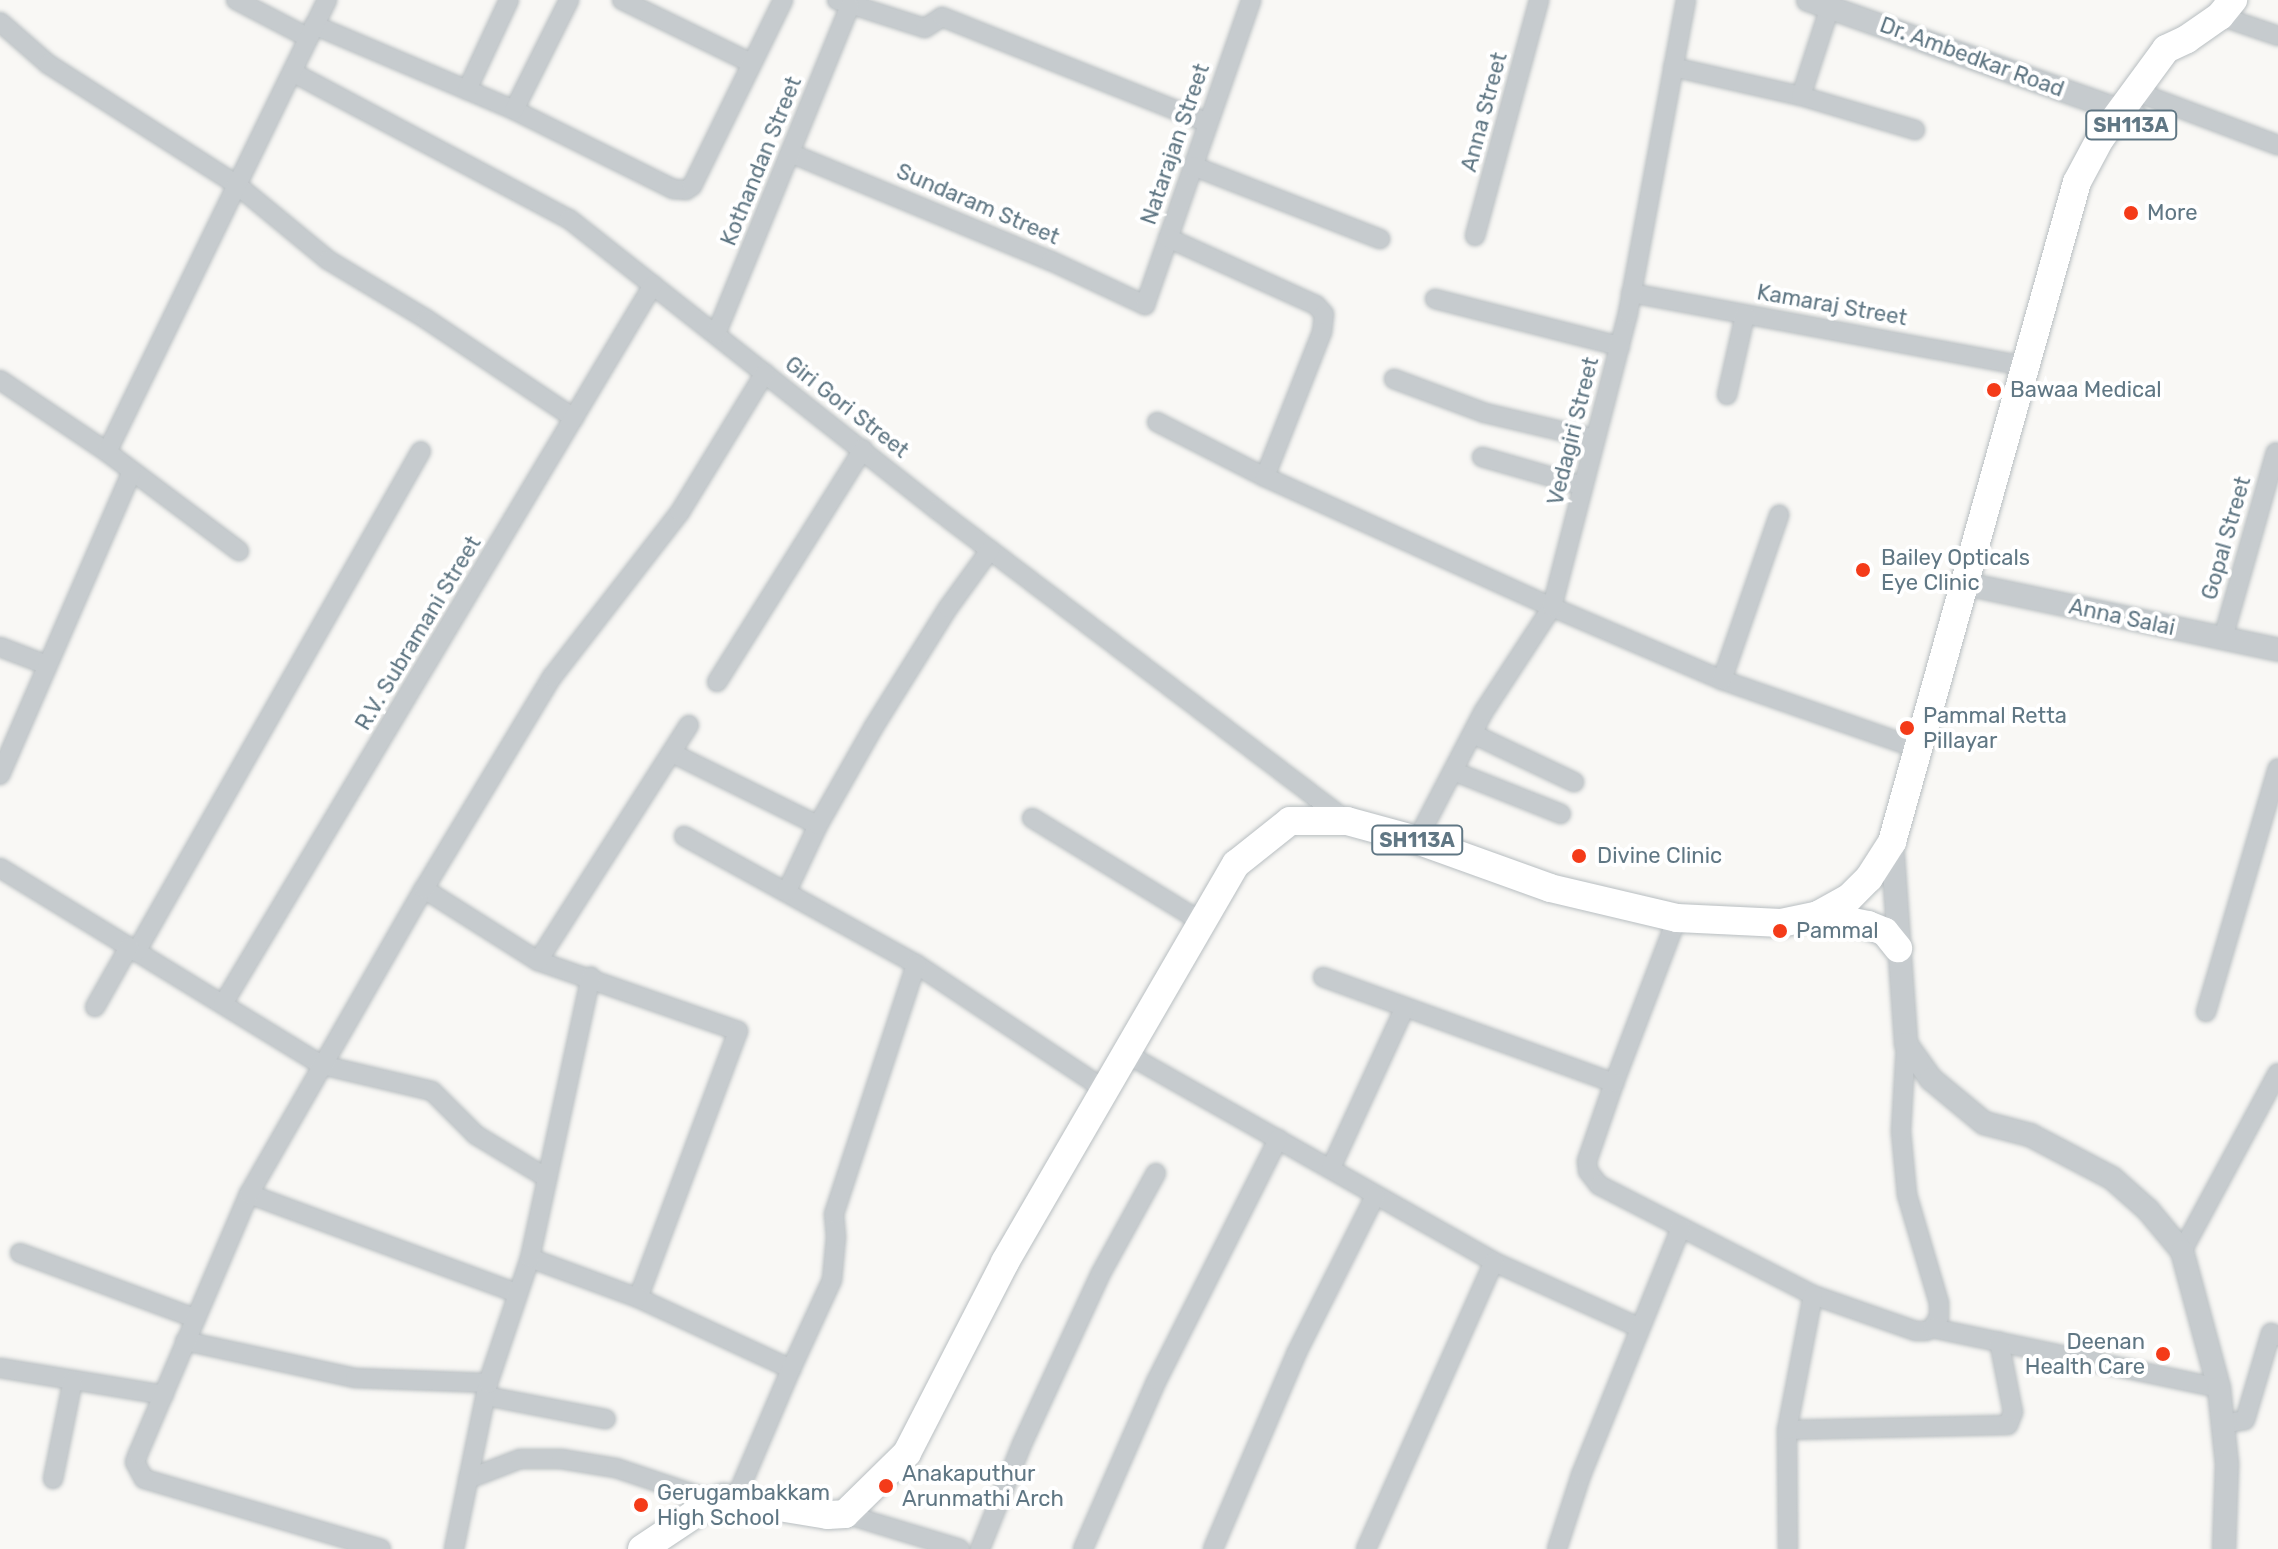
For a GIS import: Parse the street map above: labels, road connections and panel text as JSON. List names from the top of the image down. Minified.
{"streets":{"main road":["SH113A"],"street":["Dr. Ambedkar Road","Anna Street","Natarajan Street","Kothandan Street","Sundaram Street","Kamaraj Street","Giri Gori Street","Vedagiri Street","Gopal Street","Anna Salai","R.V. Subramani Street"]},"crossings":[["Dr. Ambedkar Road","SH113A"],["SH113A","Kamaraj Street"],["SH113A","Giri Gori Street"],["SH113A","Vedagiri Street"],["SH113A","Anna Salai"],["Natarajan Street","Sundaram Street"],["Kothandan Street","Sundaram Street"],["Kothandan Street","Giri Gori Street"],["Kamaraj Street","Vedagiri Street"],["Giri Gori Street","R.V. Subramani Street"],["Gopal Street","Anna Salai"]],"places":["More","Bawaa Medical","Bailey Opticals Eye Clinic","Pammal Retta Pillayar","Divine Clinic","Pammal","Deenan Health Care","Anakaputhur Arunmathi Arch","Gerugambakkam High School"]}
